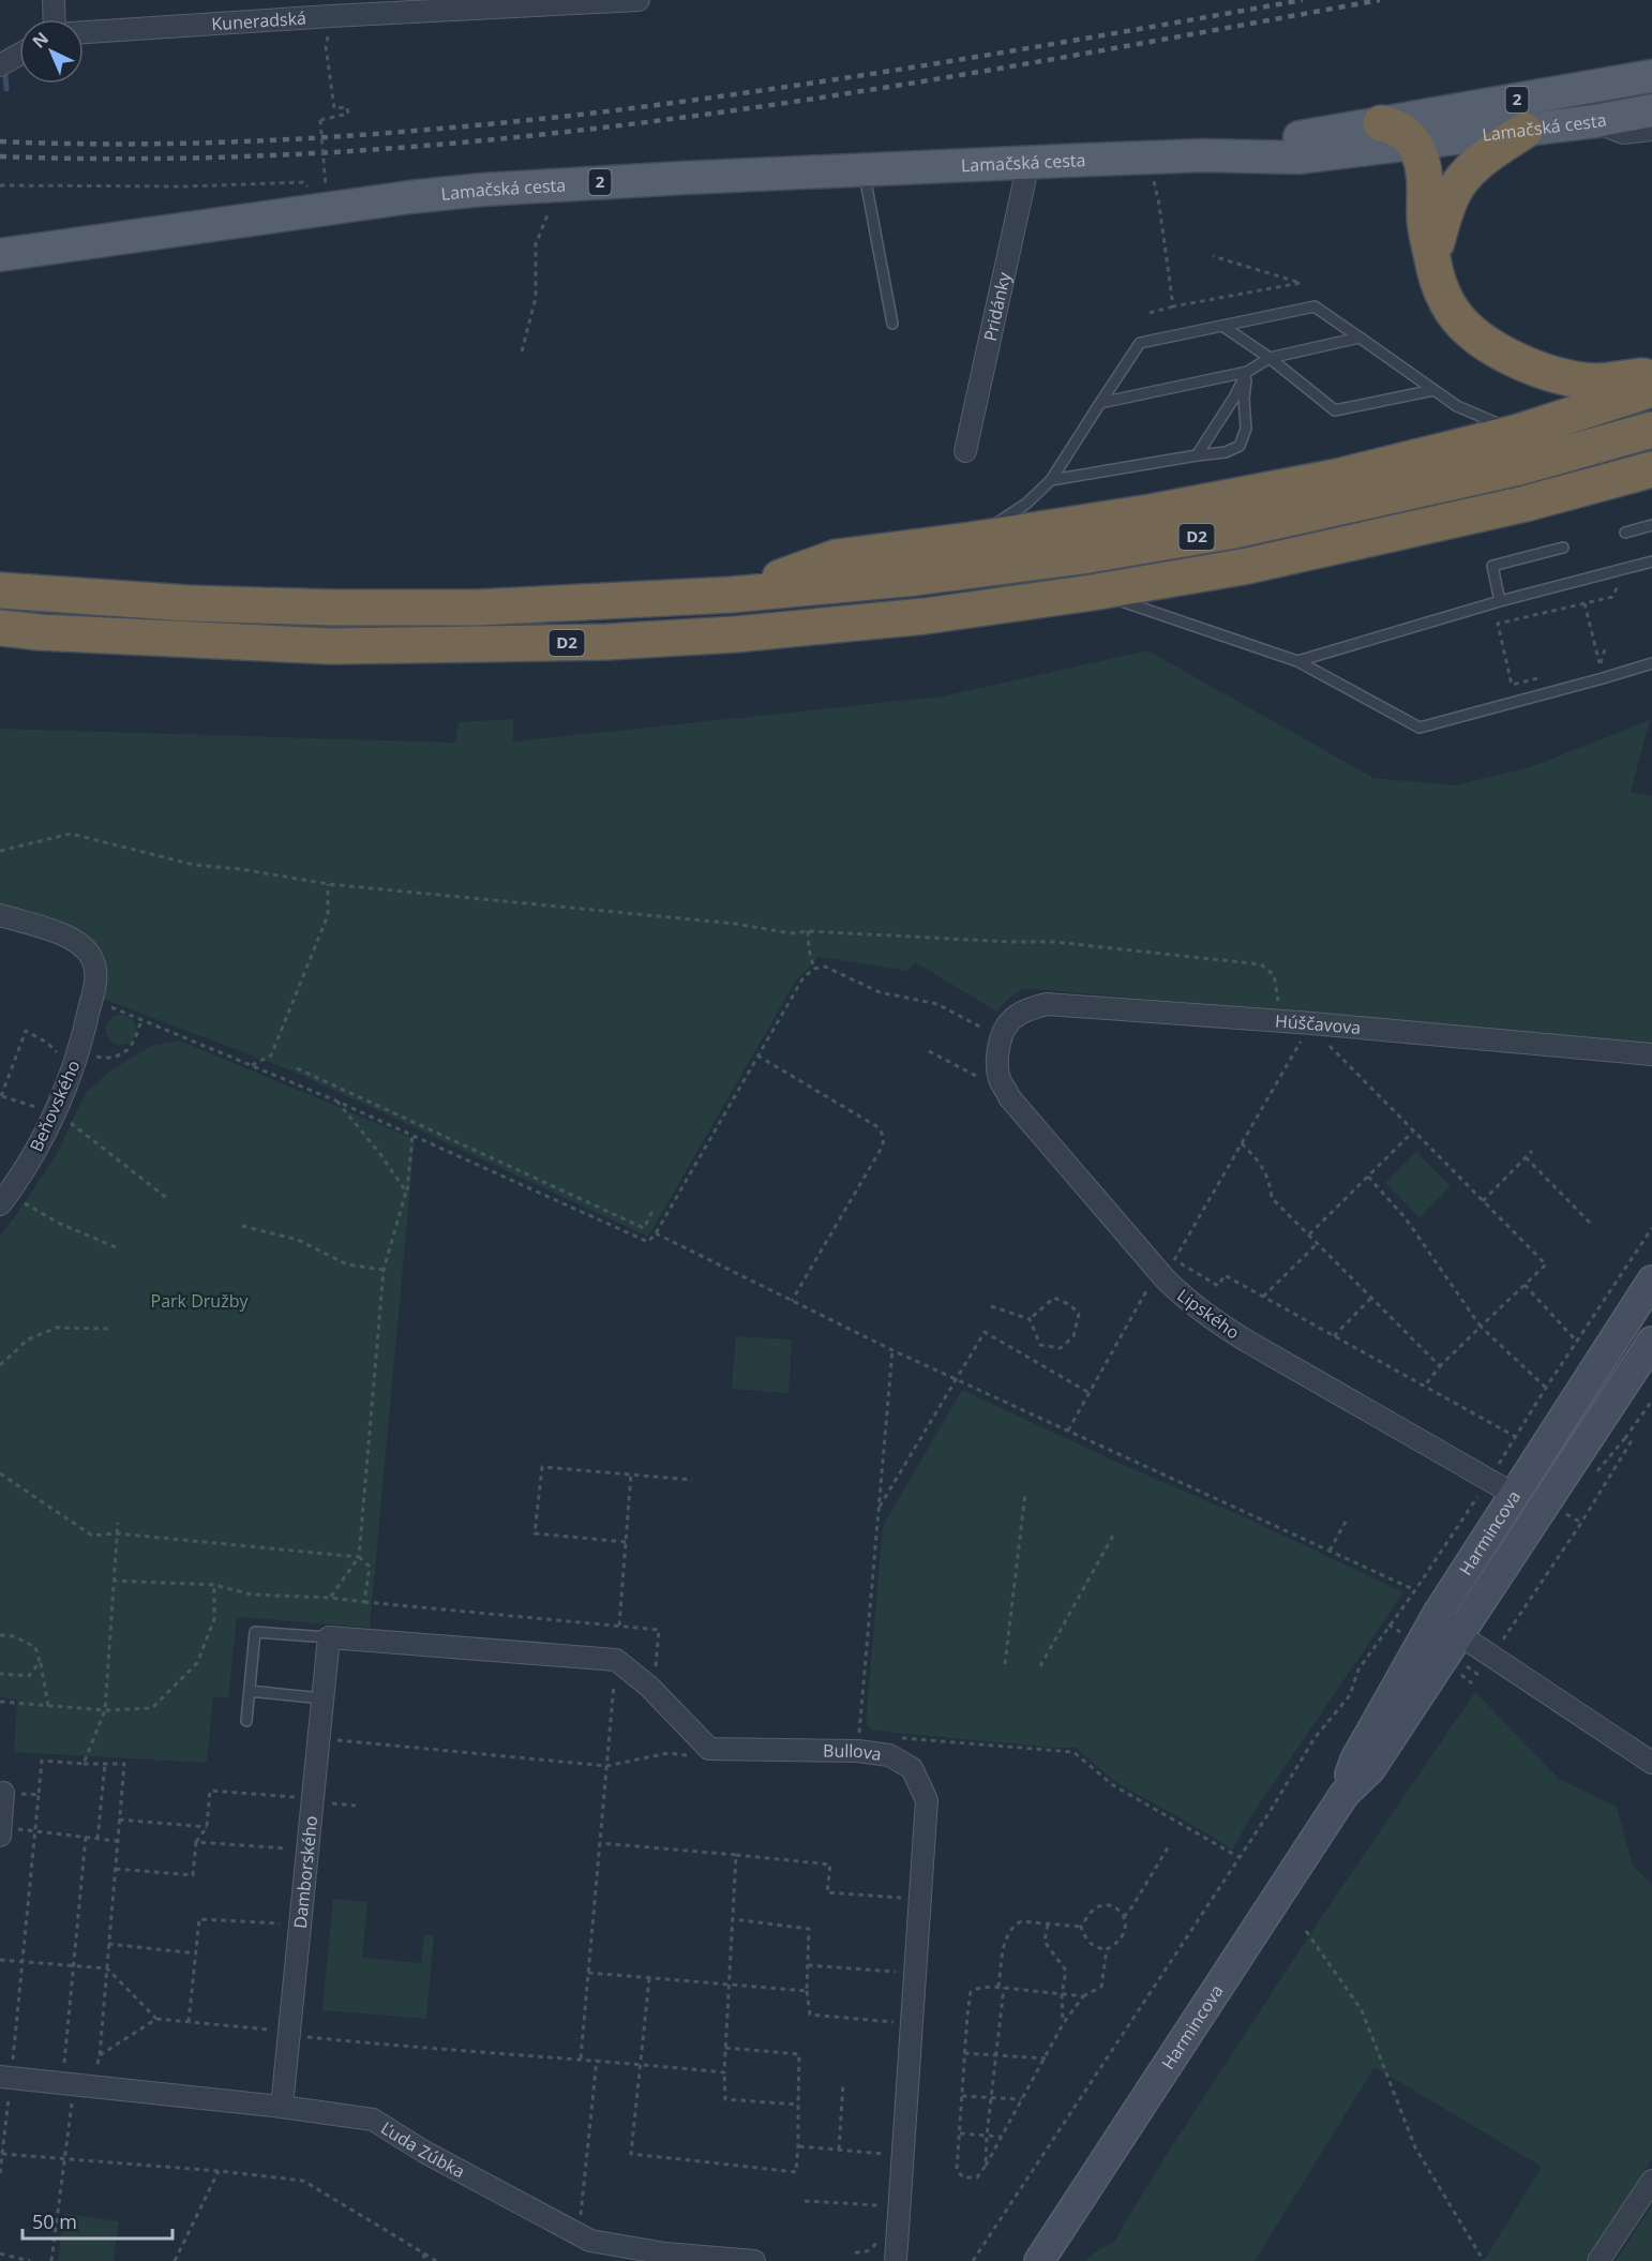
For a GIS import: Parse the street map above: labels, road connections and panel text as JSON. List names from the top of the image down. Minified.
{"streets":{"highway":["D2"],"main road":["2","Lamačská cesta"],"street":["Kuneradská","Pridánky","Húščavova","Beňovského","Lipského","Harmincova","Bullova","Damborského","Ľuda Zúbka"]},"crossings":[["Lamačská cesta","Pridánky"],["Húščavova","Lipského"],["Lipského","Harmincova"],["Damborského","Ľuda Zúbka"]],"parks":["Park Družby"],"scale_bar":"50 m","north":"top left"}
